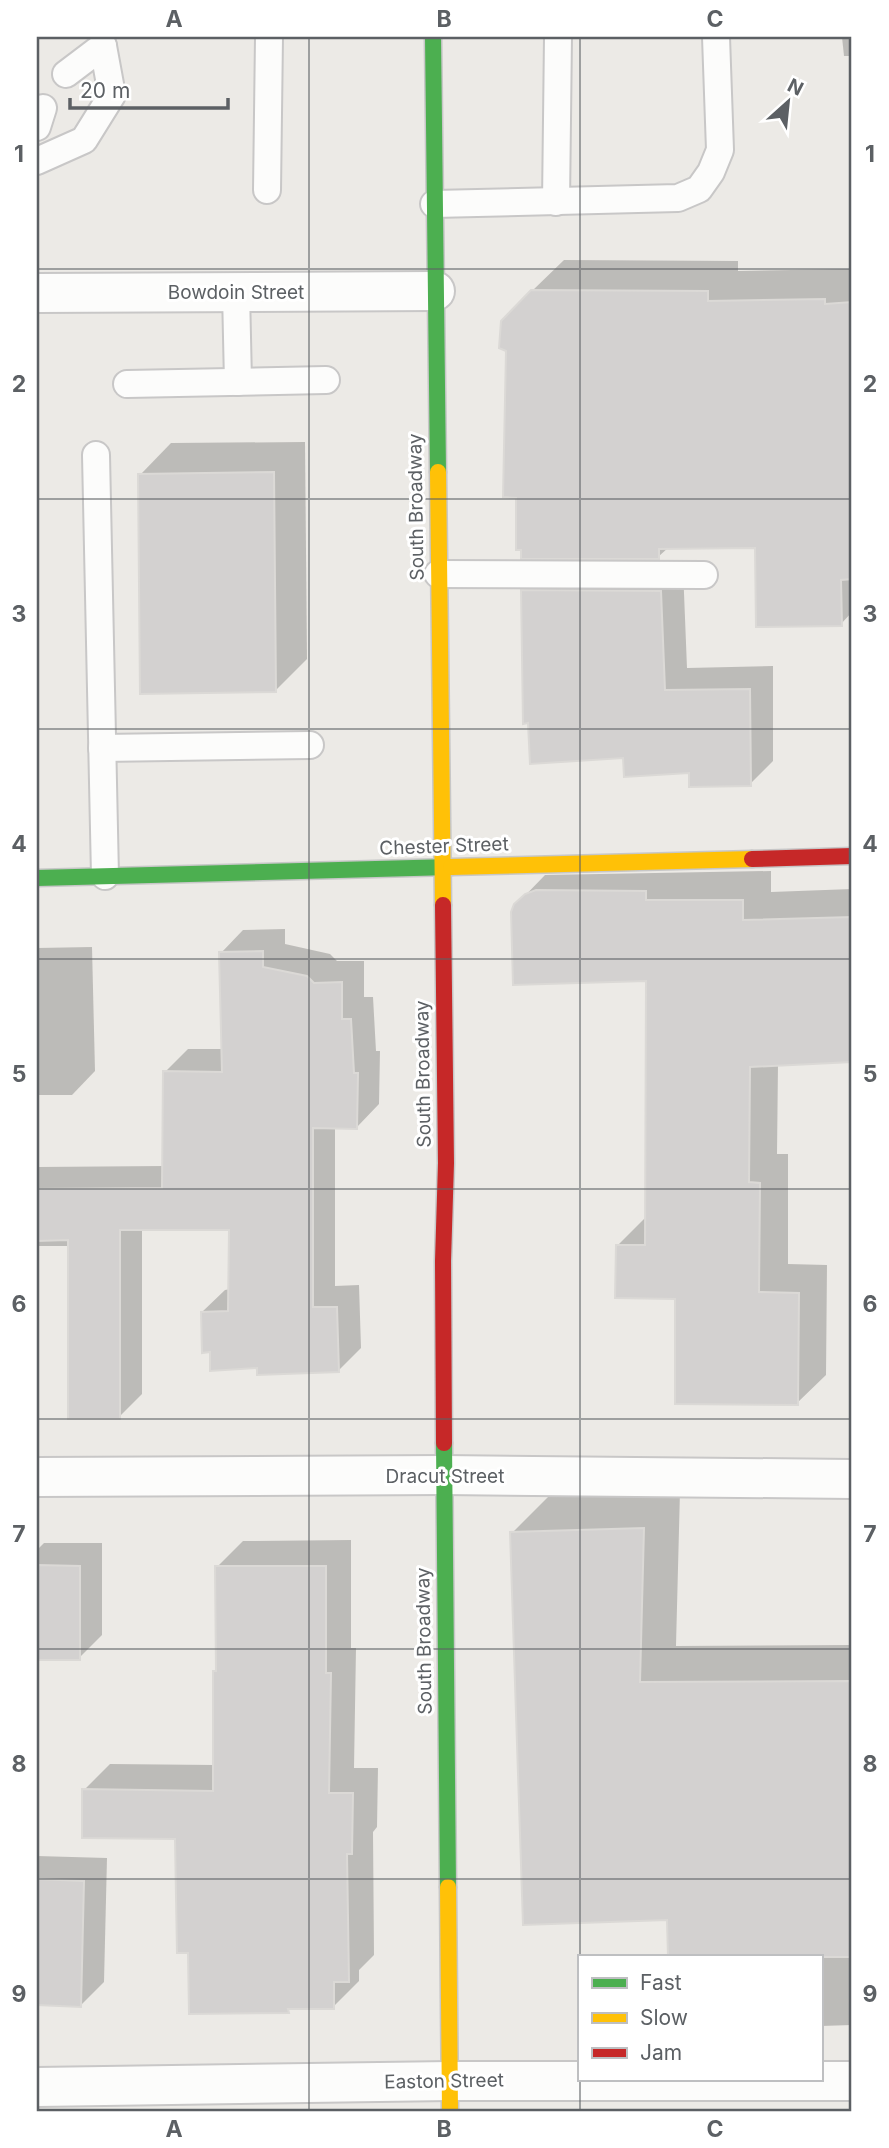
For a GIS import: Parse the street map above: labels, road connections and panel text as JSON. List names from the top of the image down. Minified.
{"streets":{"main road":["South Broadway","Chester Street"],"street":["Bowdoin Street","Dracut Street","Easton Street"]},"crossings":[["Bowdoin Street","South Broadway"],["South Broadway","Chester Street"],["South Broadway","Dracut Street"],["South Broadway","Easton Street"]],"legend":["Fast","Slow","Jam"],"scale_bar":"20 m","north":"top right","grid":{"columns":["A","B","C"],"rows":["1","2","3","4","5","6","7","8","9"]}}
